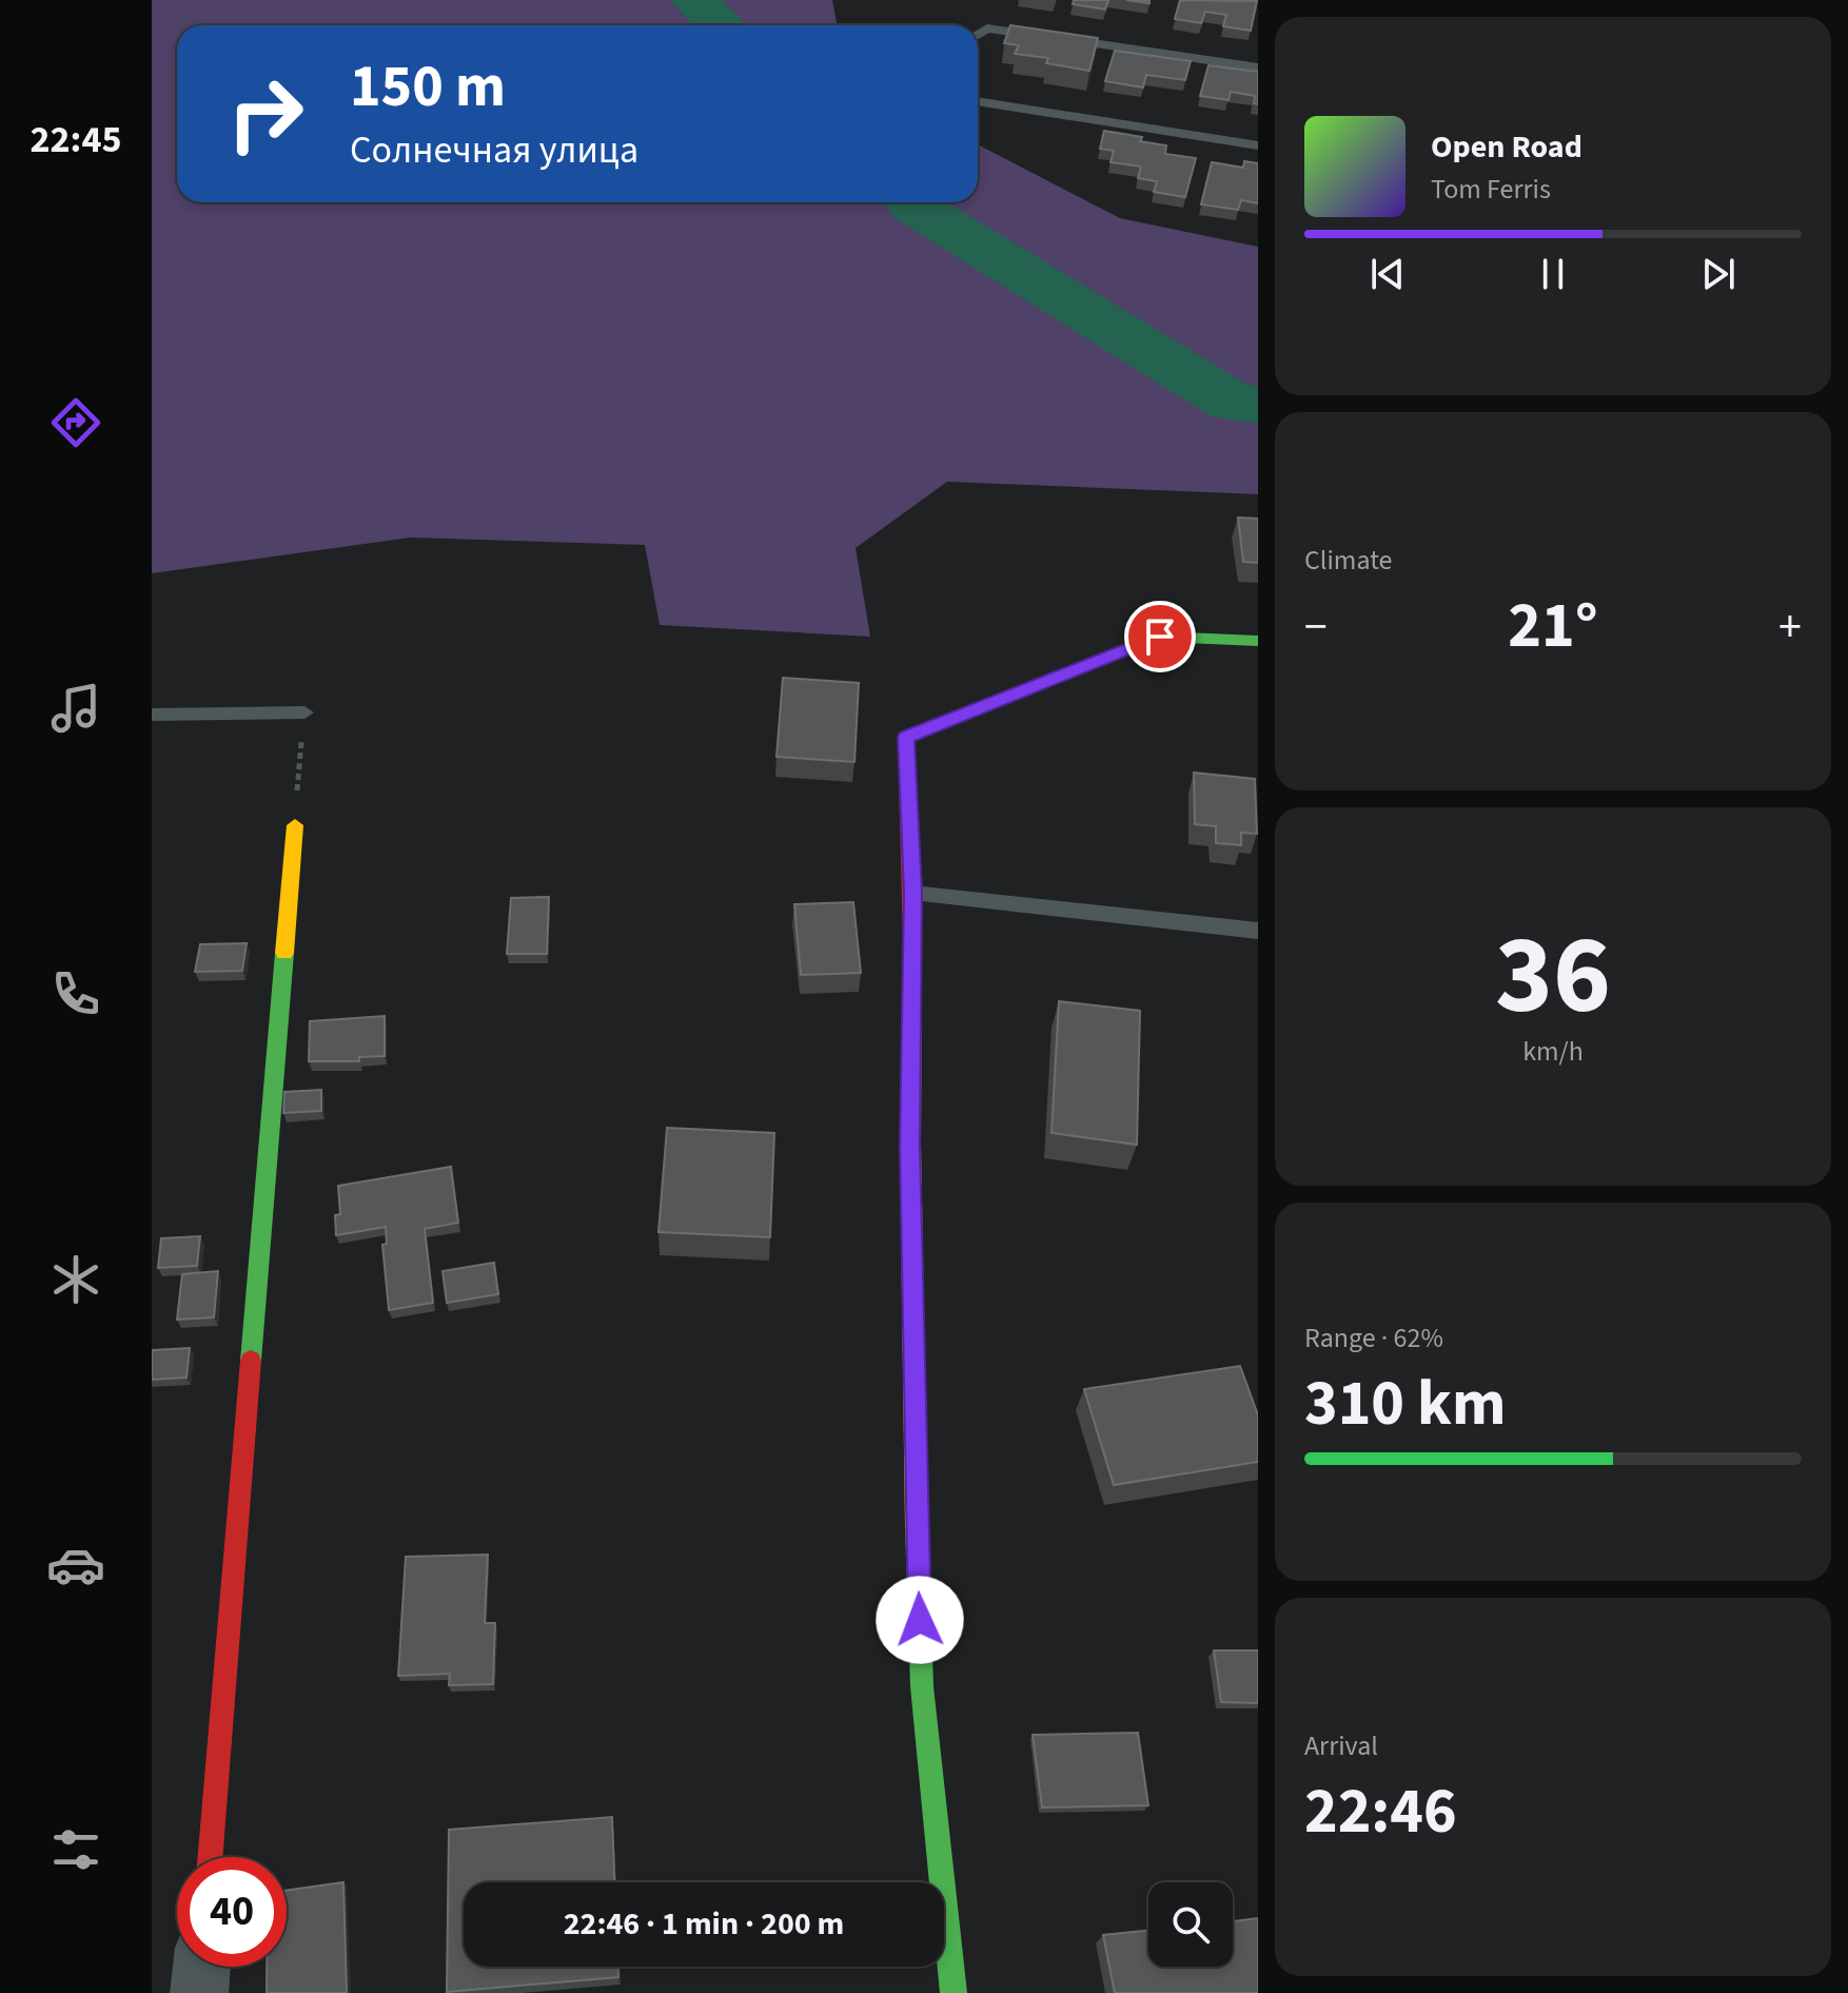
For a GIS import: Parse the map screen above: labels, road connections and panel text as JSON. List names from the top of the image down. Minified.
{"page":{"tabs":"22:45","turn":["150 m","Солнечная улица"],"song":["Open Road","Tom Ferris"],"tile":["Climate",["36","km/h"],["Range · 62%","310 km"],["Arrival","22:46"]],"heat":["−","21°","+"],"limit":"40","trip":"22:46 · 1 min · 200 m"}}
